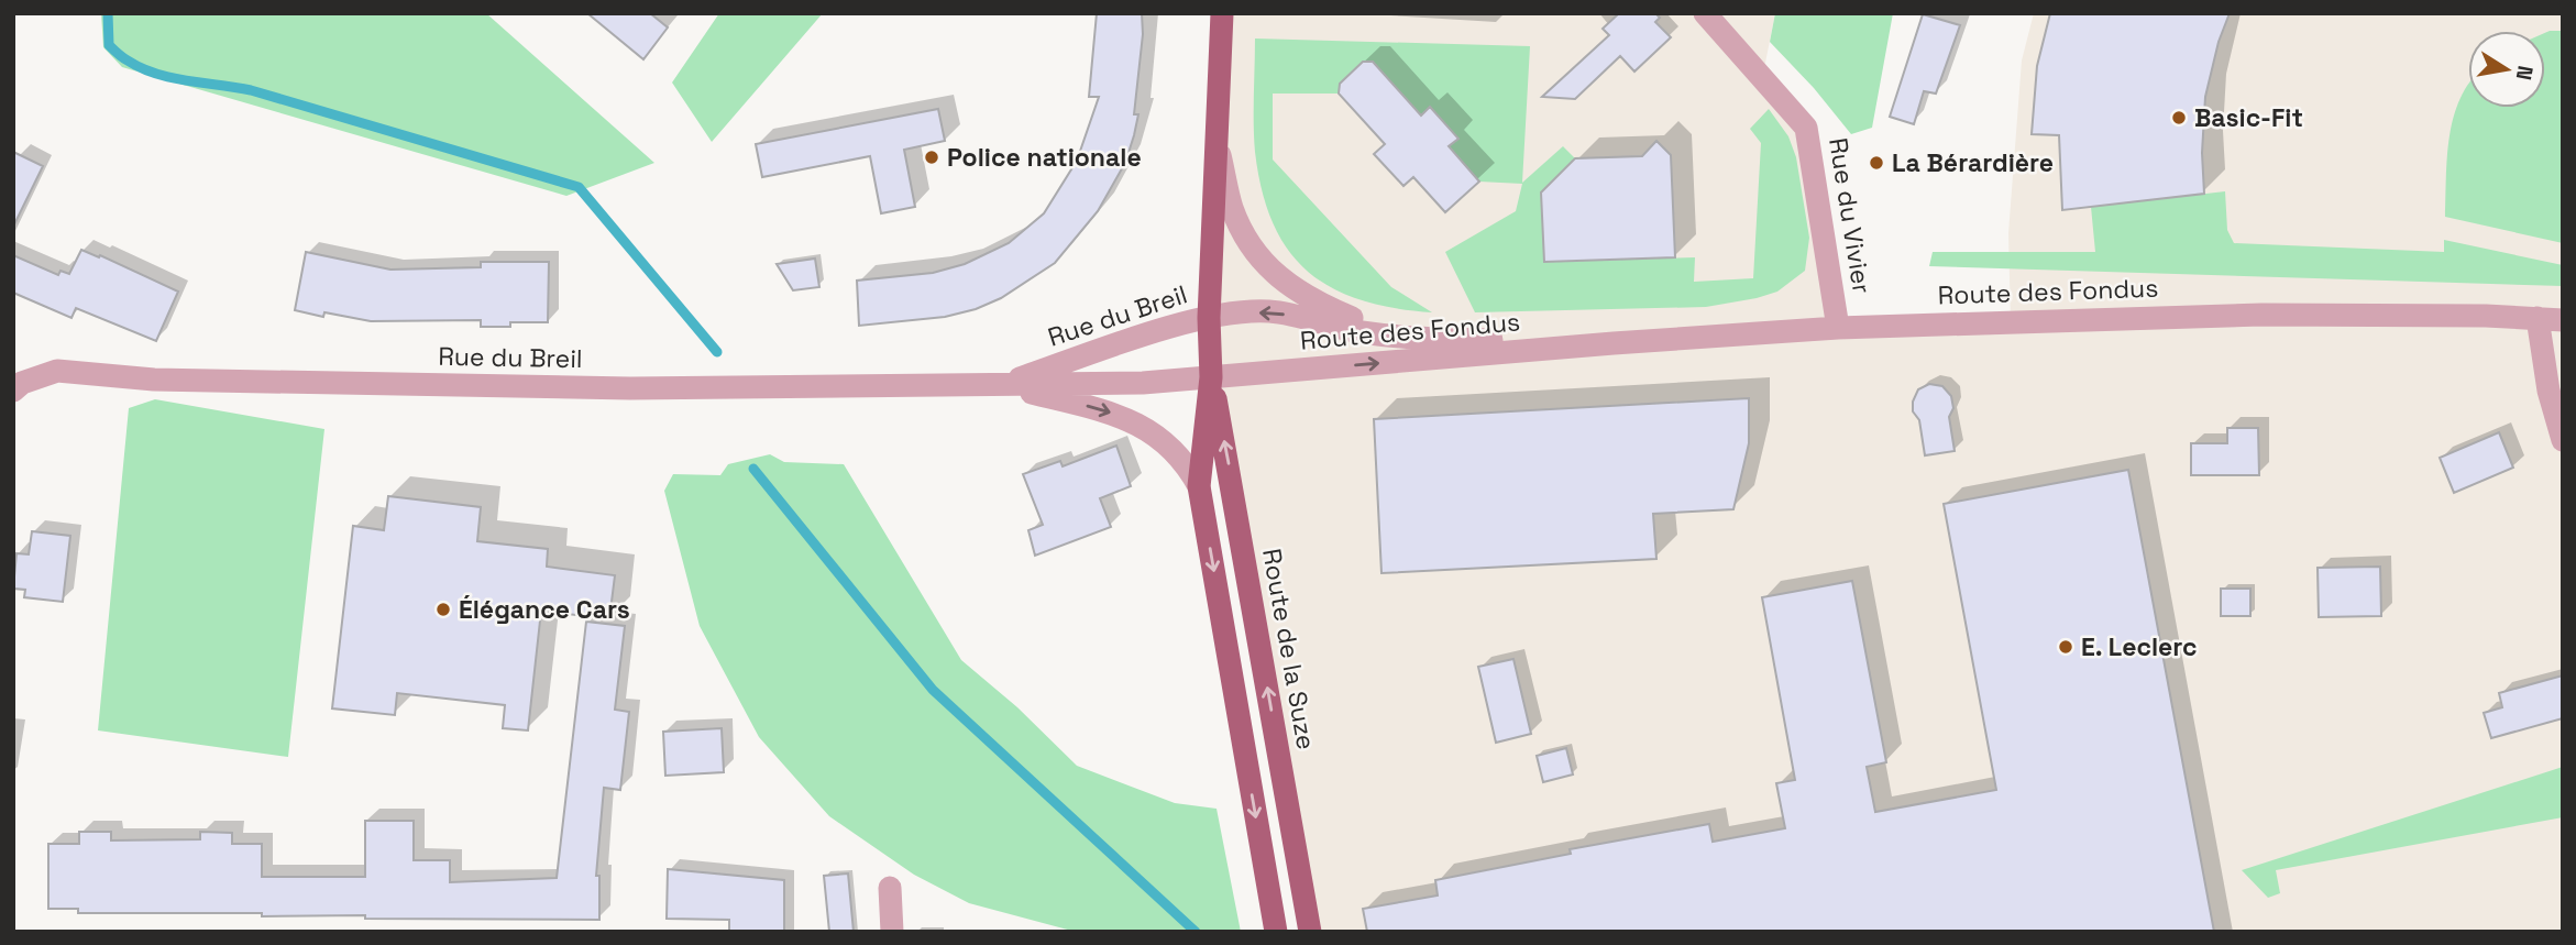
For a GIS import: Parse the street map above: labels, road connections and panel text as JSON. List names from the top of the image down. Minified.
{"streets":{"main road":["Route de la Suze"],"street":["Rue du Vivier","Route des Fondus","Rue du Breil"]},"crossings":[["Rue du Vivier","Route des Fondus"],["Route des Fondus","Rue du Breil"],["Route des Fondus","Route de la Suze"],["Rue du Breil","Route de la Suze"]],"places":["Basic-Fit","Police nationale","La Bérardière","Élégance Cars","E. Leclerc"],"north":"right"}
